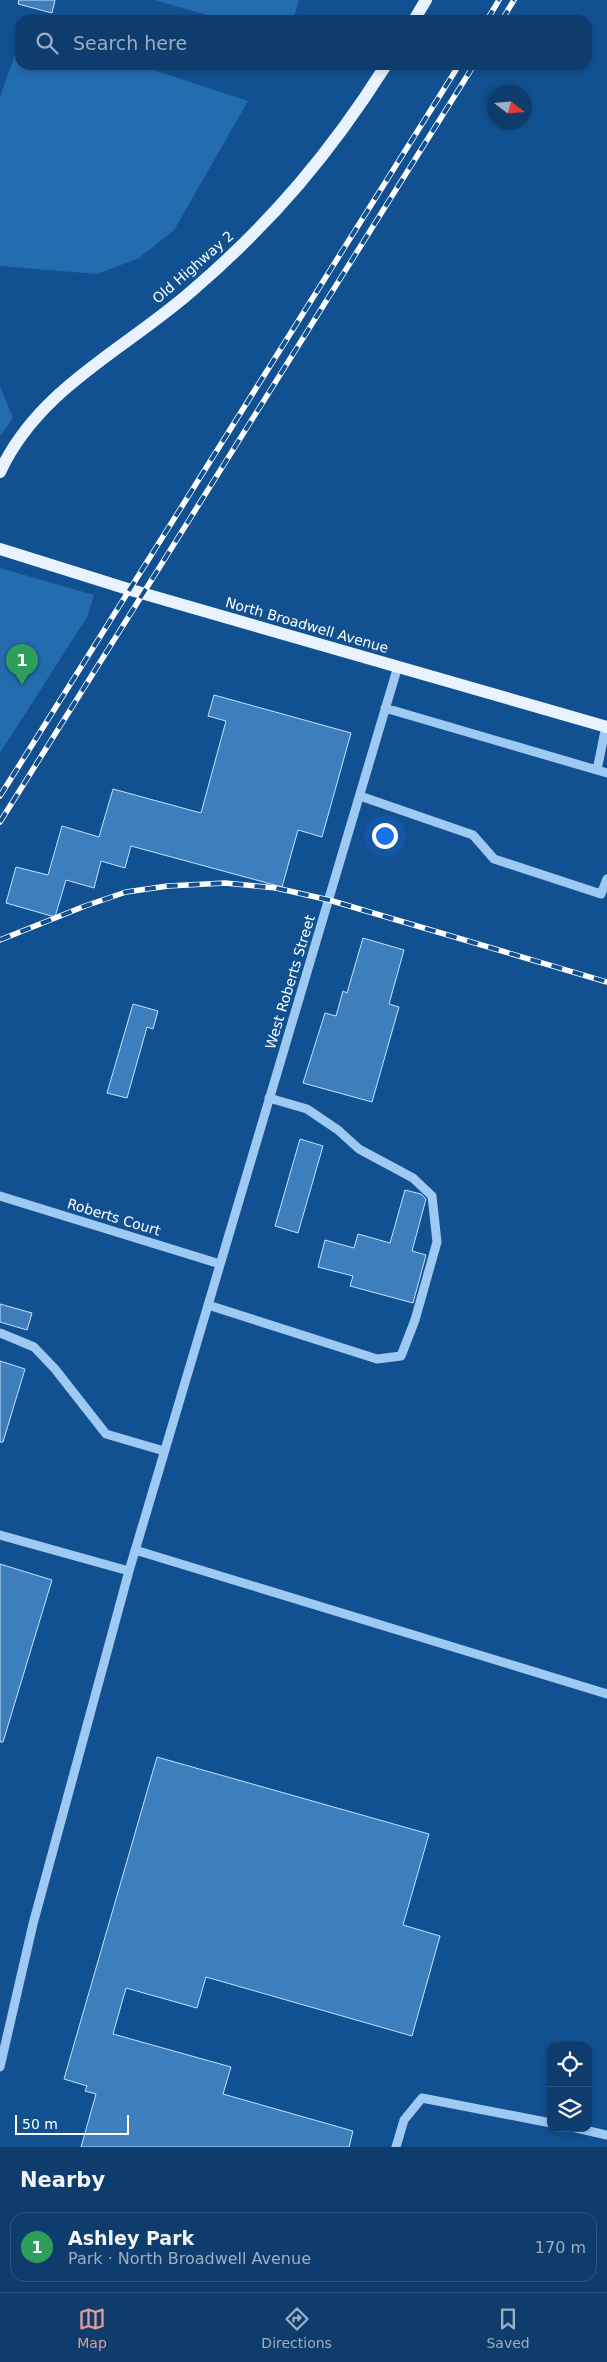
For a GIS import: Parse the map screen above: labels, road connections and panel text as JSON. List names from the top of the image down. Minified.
{"streets":{"main road":["Old Highway 2","North Broadwell Avenue"],"street":["West Roberts Street","Roberts Court"]},"crossings":[["North Broadwell Avenue","West Roberts Street"],["West Roberts Street","Roberts Court"]],"scale_bar":"50 m","north":"right","page":{"search":"Search here","pins":"1","scale":"50 m","heading":"Nearby","list":[{"mark":"1","name":"Ashley Park","note":"Park · North Broadwell Avenue","value":"170 m"}],"nav":["Map","Directions","Saved"]}}
